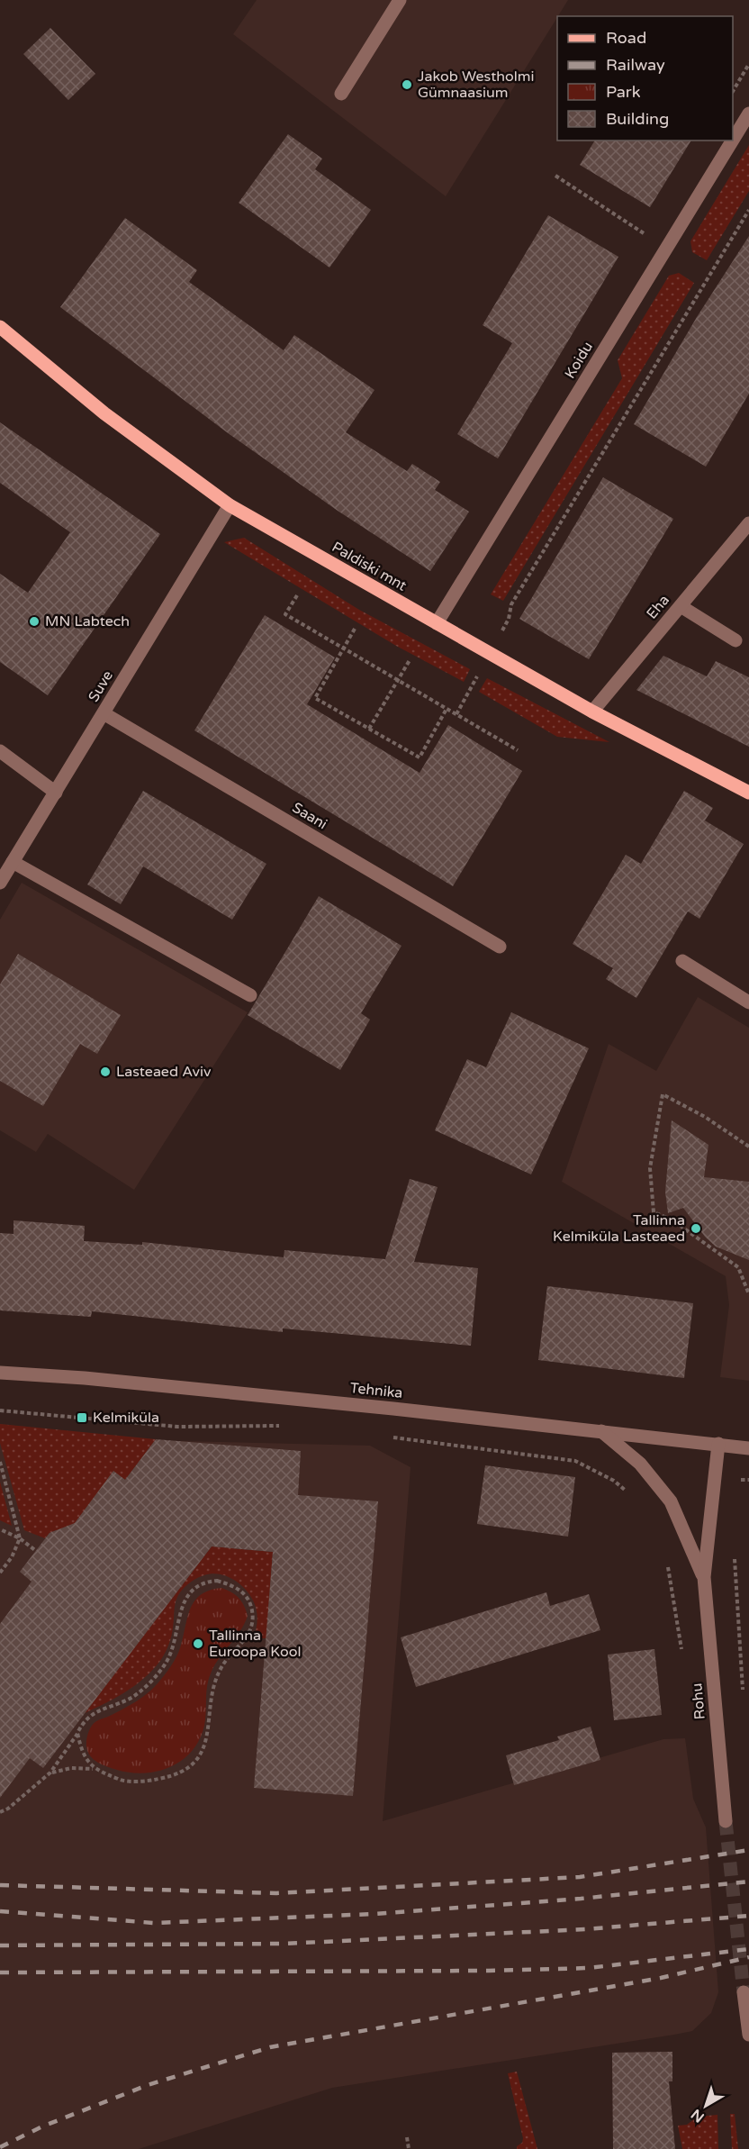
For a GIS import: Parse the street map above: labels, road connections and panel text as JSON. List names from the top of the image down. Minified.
{"streets":{"main road":["Paldiski mnt"],"street":["Koidu","Eha","Suve","Saani","Tehnika","Rohu"]},"crossings":[["Koidu","Paldiski mnt"],["Paldiski mnt","Eha"],["Paldiski mnt","Suve"],["Suve","Saani"],["Tehnika","Rohu"]],"places":{"other":["Jakob Westholmi Gümnaasium","MN Labtech","Lasteaed Aviv","Tallinna Kelmiküla Lasteaed","Tallinna Euroopa Kool"],"transit":["Kelmiküla"]},"legend":["Road","Railway","Park","Building"],"north":"bottom left"}
